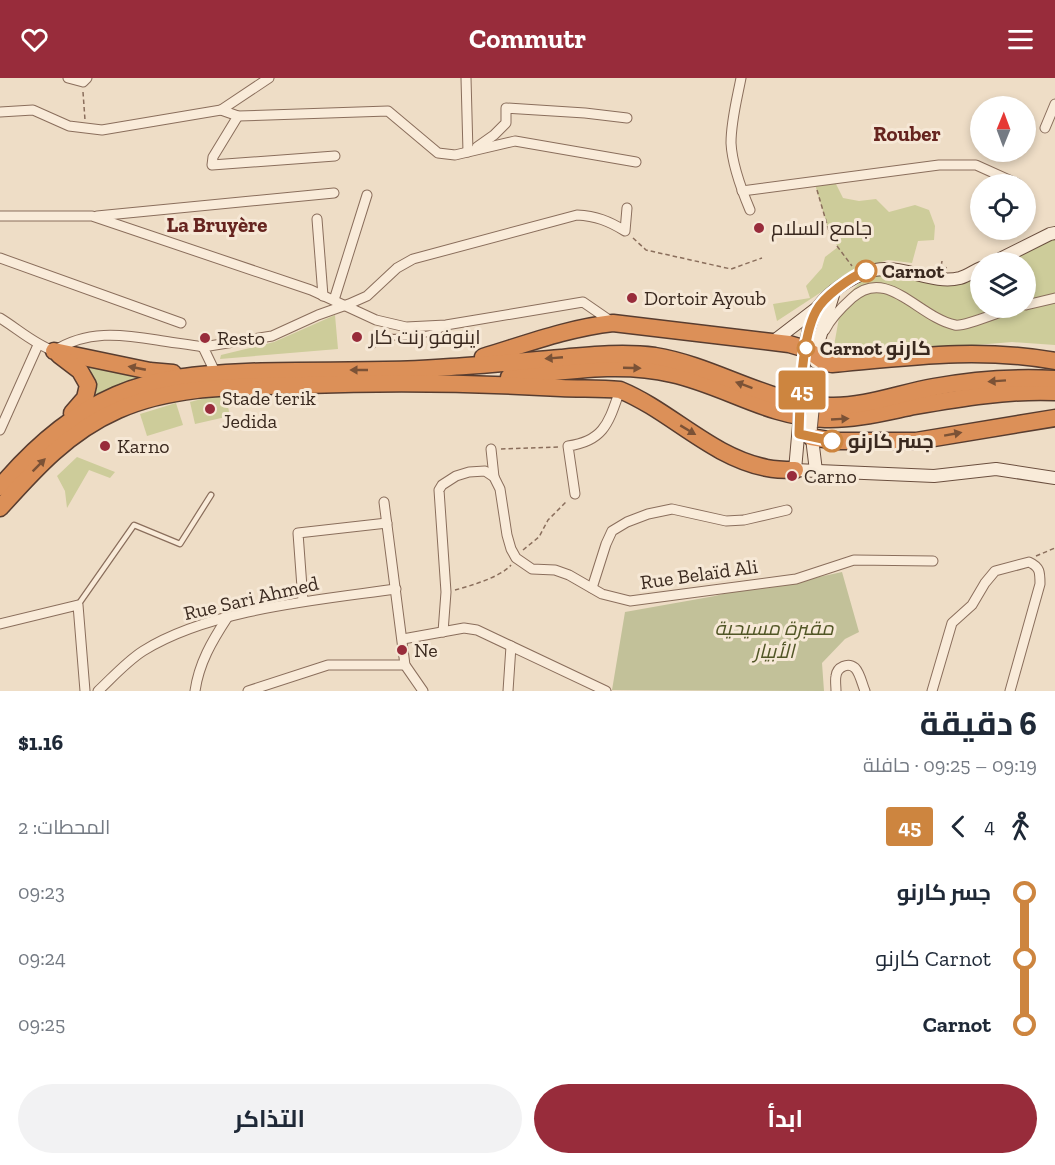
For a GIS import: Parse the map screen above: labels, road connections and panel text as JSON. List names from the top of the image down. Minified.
{"streets":{"street":["Rue Belaïd Ali","Rue Sari Ahmed"]},"districts":["Rouber","La Bruyère"],"parks":["مقبرة مسيحية الأبيار"],"places":["جامع السلام","Carnot","Dortoir Ayoub","اينوفو رنت كار","Resto","Carnot كارنو","Stade terik Jedida","جسر كارنو","Karno","Carno","Ne"],"lines":["bus line 45"],"north":"top","page":{"header":"Commutr","on_map":"45","heading":["6 دقيقة","09:19 – 09:25 · حافلة","$1.16"],"legs":["4","45","المحطات: 2"],"list":[{"name":"جسر كارنو","value":"09:23"},{"name":"Carnot كارنو","value":"09:24"},{"name":"Carnot","value":"09:25"}],"buttons":["ابدأ","التذاكر"]}}
